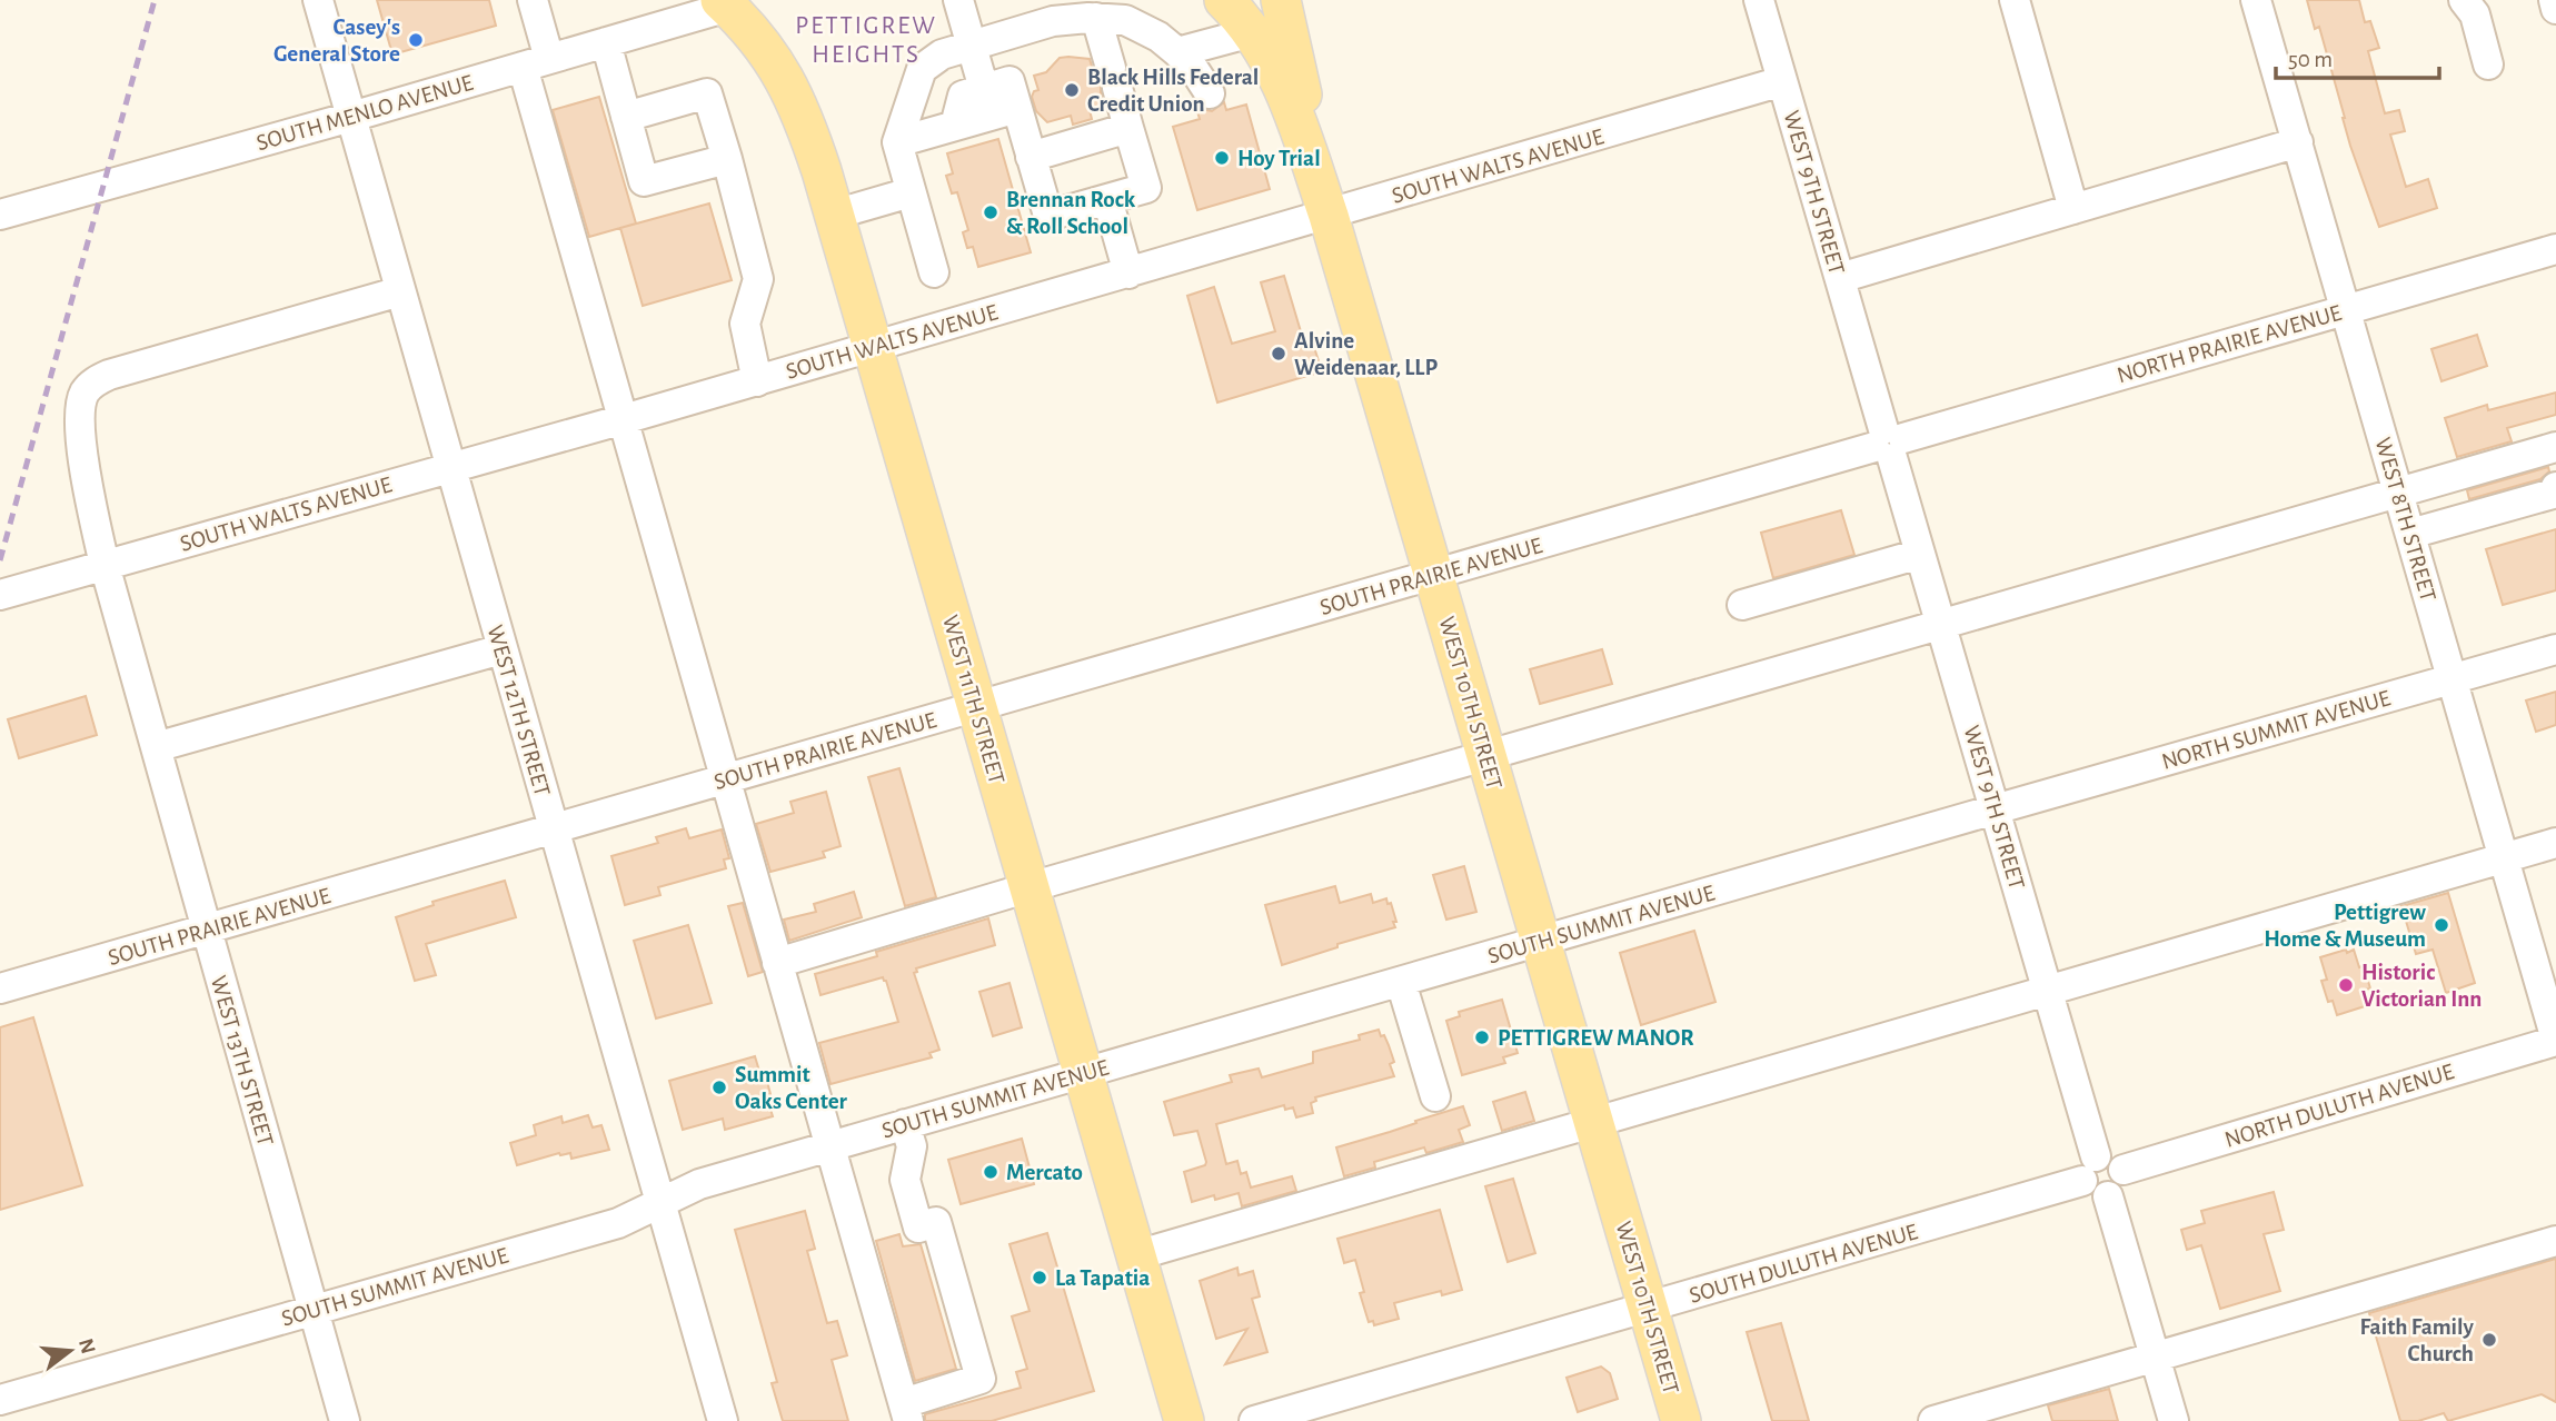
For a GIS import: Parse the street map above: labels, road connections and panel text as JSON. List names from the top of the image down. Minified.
{"streets":{"main road":["WEST 11TH STREET","WEST 10TH STREET"],"street":["SOUTH MENLO AVENUE","SOUTH WALTS AVENUE","WEST 9TH STREET","NORTH PRAIRIE AVENUE","WEST 8TH STREET","SOUTH PRAIRIE AVENUE","WEST 12TH STREET","NORTH SUMMIT AVENUE","SOUTH SUMMIT AVENUE","WEST 13TH STREET","NORTH DULUTH AVENUE","SOUTH DULUTH AVENUE"]},"crossings":[["SOUTH MENLO AVENUE","WEST 11TH STREET"],["SOUTH MENLO AVENUE","WEST 12TH STREET"],["SOUTH WALTS AVENUE","WEST 9TH STREET"],["SOUTH WALTS AVENUE","WEST 11TH STREET"],["SOUTH WALTS AVENUE","WEST 10TH STREET"],["SOUTH WALTS AVENUE","WEST 12TH STREET"],["SOUTH WALTS AVENUE","WEST 13TH STREET"],["WEST 9TH STREET","NORTH PRAIRIE AVENUE"],["WEST 9TH STREET","SOUTH PRAIRIE AVENUE"],["WEST 9TH STREET","NORTH SUMMIT AVENUE"],["WEST 9TH STREET","SOUTH SUMMIT AVENUE"],["WEST 9TH STREET","NORTH DULUTH AVENUE"],["WEST 9TH STREET","SOUTH DULUTH AVENUE"],["NORTH PRAIRIE AVENUE","WEST 8TH STREET"],["NORTH PRAIRIE AVENUE","SOUTH PRAIRIE AVENUE"],["WEST 8TH STREET","NORTH SUMMIT AVENUE"],["WEST 8TH STREET","NORTH DULUTH AVENUE"],["SOUTH PRAIRIE AVENUE","WEST 11TH STREET"],["SOUTH PRAIRIE AVENUE","WEST 10TH STREET"],["SOUTH PRAIRIE AVENUE","WEST 12TH STREET"],["SOUTH PRAIRIE AVENUE","WEST 13TH STREET"],["WEST 11TH STREET","SOUTH SUMMIT AVENUE"],["WEST 10TH STREET","SOUTH SUMMIT AVENUE"],["WEST 10TH STREET","SOUTH DULUTH AVENUE"],["WEST 12TH STREET","SOUTH SUMMIT AVENUE"],["WEST 12TH STREET","WEST 13TH STREET"],["NORTH SUMMIT AVENUE","SOUTH SUMMIT AVENUE"],["SOUTH SUMMIT AVENUE","WEST 13TH STREET"],["NORTH DULUTH AVENUE","SOUTH DULUTH AVENUE"]],"districts":["PETTIGREW HEIGHTS"],"places":["Casey's General Store","Black Hills Federal Credit Union","Hoy Trial","Brennan Rock & Roll School","Alvine Weidenaar, LLP","Pettigrew Home & Museum","Historic Victorian Inn","PETTIGREW MANOR","Summit Oaks Center","Mercato","La Tapatia","Faith Family Church"],"scale_bar":"50 m","north":"right"}
